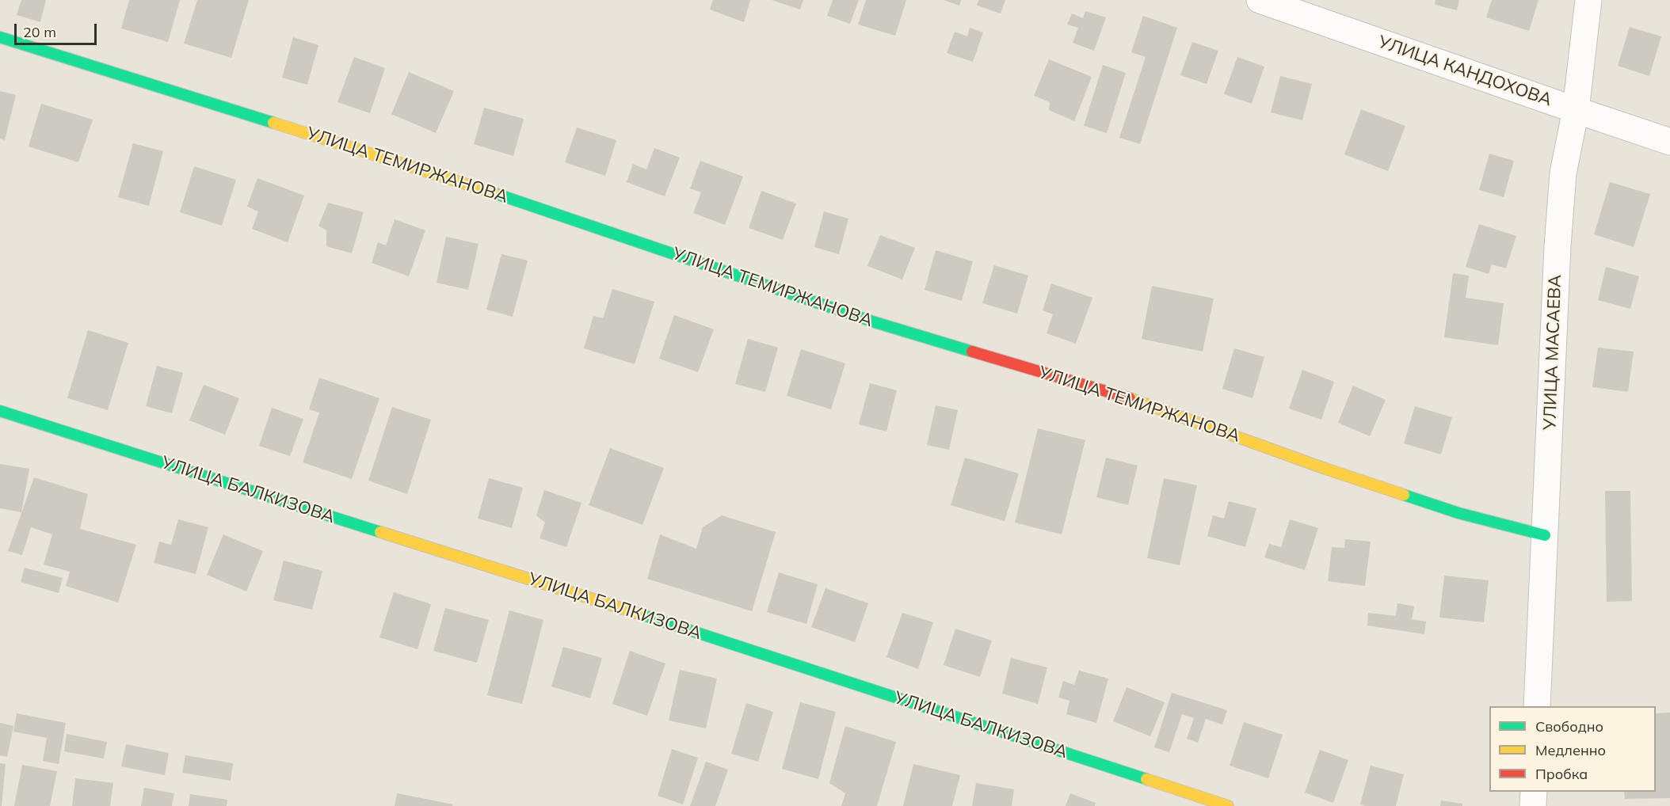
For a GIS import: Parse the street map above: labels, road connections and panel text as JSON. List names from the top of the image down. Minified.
{"streets":{"street":["УЛИЦА КАНДОХОВА","УЛИЦА ТЕМИРЖАНОВА","УЛИЦА МАСАЕВА","УЛИЦА БАЛКИЗОВА"]},"crossings":[["УЛИЦА КАНДОХОВА","УЛИЦА МАСАЕВА"],["УЛИЦА ТЕМИРЖАНОВА","УЛИЦА МАСАЕВА"]],"legend":["Свободно","Медленно","Пробка"],"scale_bar":"20 m"}
